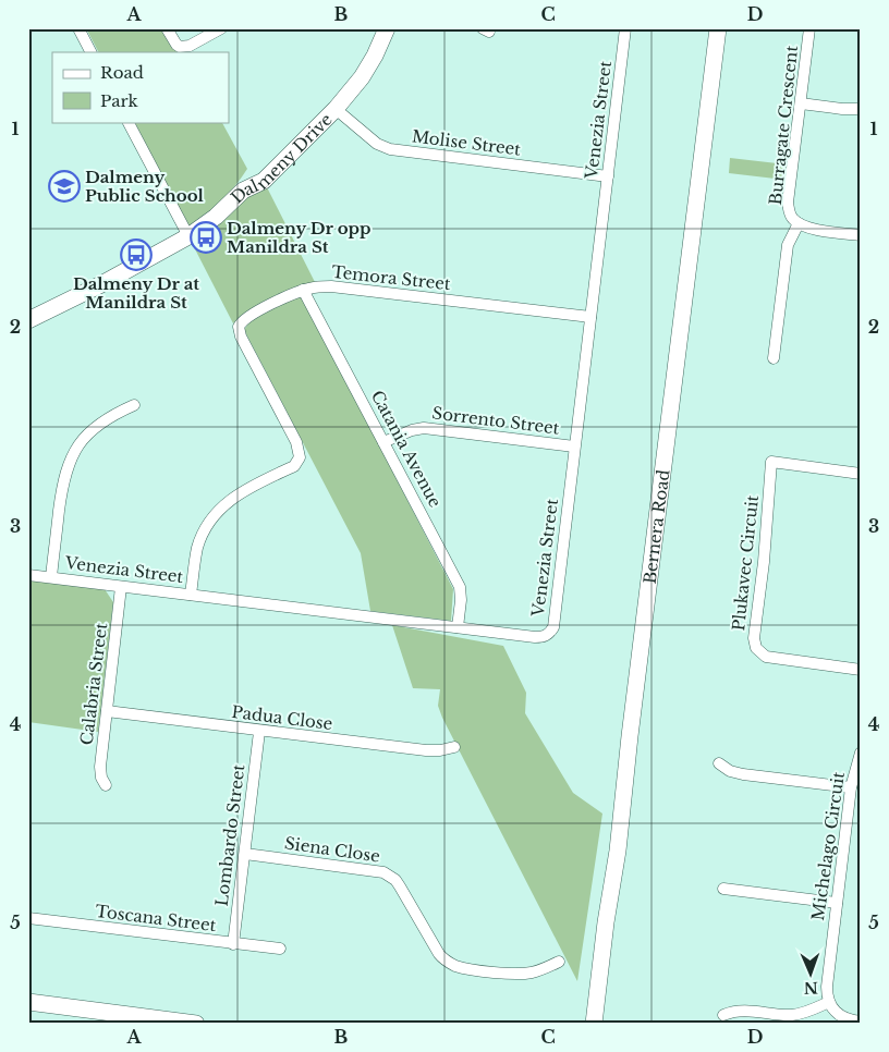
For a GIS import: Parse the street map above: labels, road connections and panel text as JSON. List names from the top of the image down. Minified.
{"streets":{"main road":["Dalmeny Drive","Bernera Road"],"street":["Venezia Street","Burragate Crescent","Molise Street","Temora Street","Sorrento Street","Catania Avenue","Plukavec Circuit","Calabria Street","Padua Close","Lombardo Street","Michelago Circuit","Siena Close","Toscana Street"]},"crossings":[["Venezia Street","Molise Street"],["Venezia Street","Temora Street"],["Venezia Street","Sorrento Street"],["Venezia Street","Catania Avenue"],["Venezia Street","Calabria Street"],["Molise Street","Dalmeny Drive"],["Temora Street","Catania Avenue"],["Sorrento Street","Catania Avenue"],["Calabria Street","Padua Close"],["Padua Close","Lombardo Street"],["Lombardo Street","Siena Close"],["Lombardo Street","Toscana Street"]],"places":{"school or university":["Dalmeny Public School"],"bus stop":["Dalmeny Dr opp Manildra St","Dalmeny Dr at Manildra St"]},"legend":["Road","Park"],"north":"bottom","grid":{"columns":["A","B","C","D"],"rows":["1","2","3","4","5"]}}
